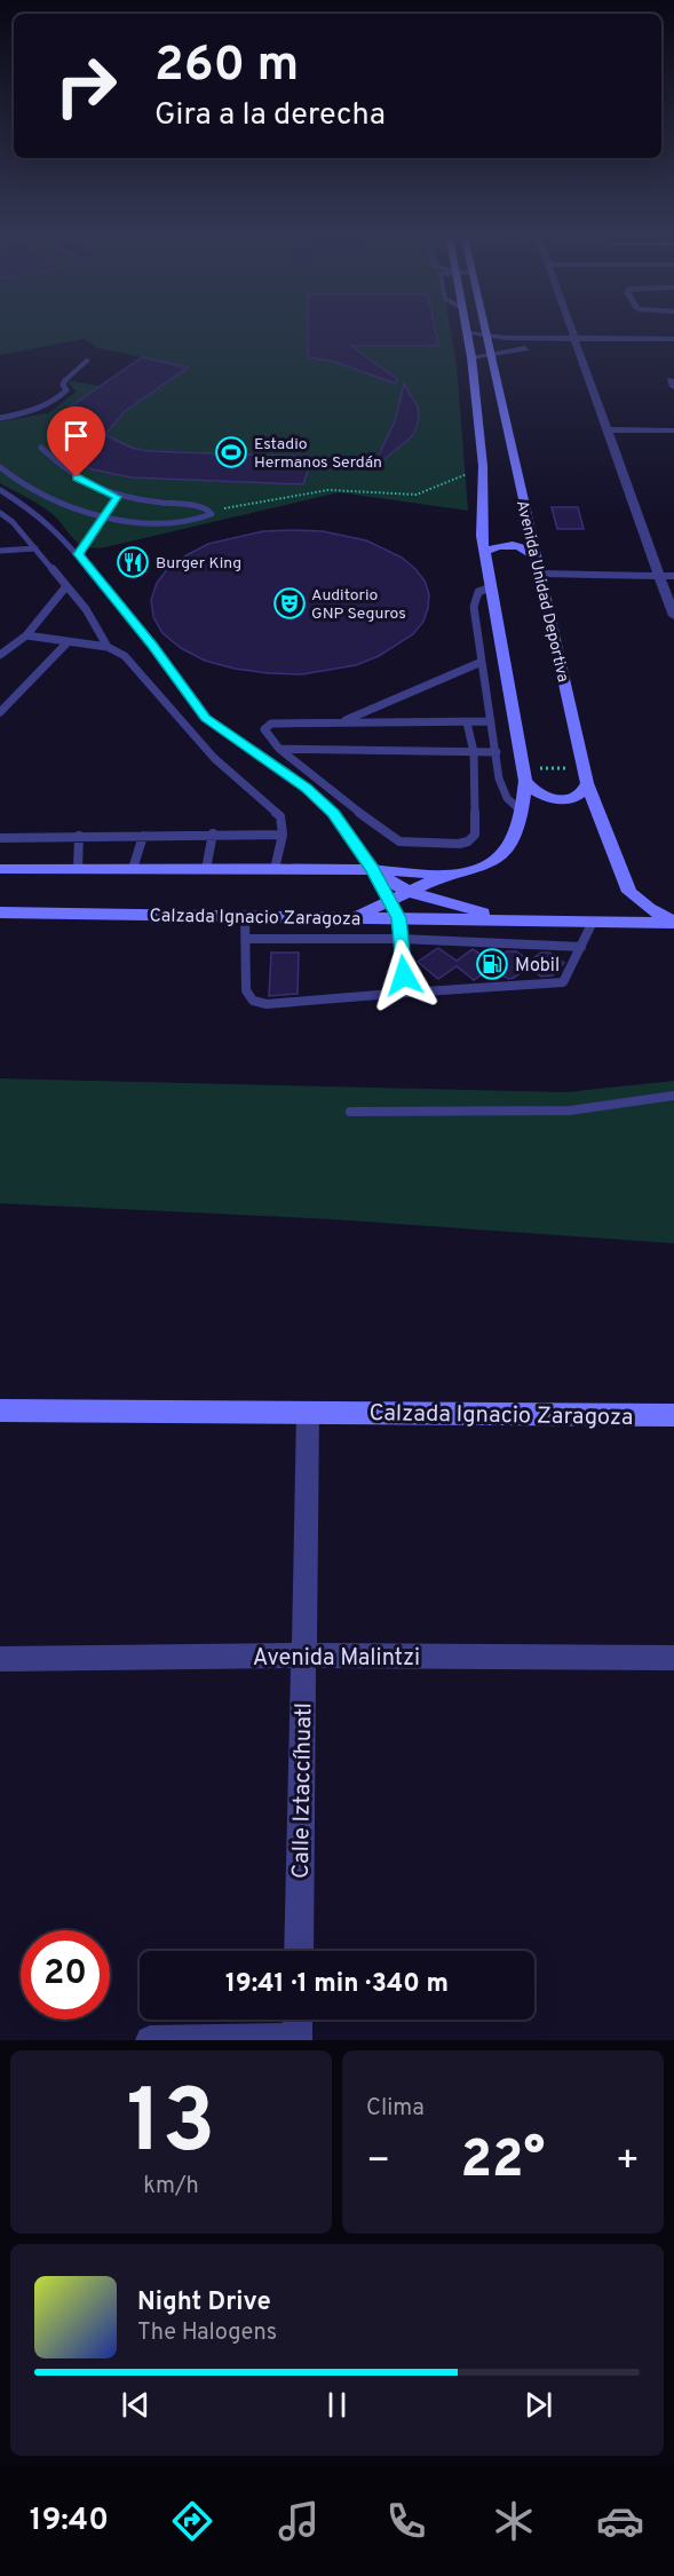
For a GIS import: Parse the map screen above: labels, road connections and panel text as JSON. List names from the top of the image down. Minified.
{"streets":{"street":["Avenida Unidad Deportiva","Calzada Ignacio Zaragoza","Avenida Malintzi","Calle Iztaccíhuatl"]},"crossings":[["Avenida Unidad Deportiva","Calzada Ignacio Zaragoza"],["Calzada Ignacio Zaragoza","Calle Iztaccíhuatl"],["Avenida Malintzi","Calle Iztaccíhuatl"]],"places":{"sports":["Estadio Hermanos Serdán"],"restaurant":["Burger King"],"theatre":["Auditorio GNP Seguros"],"fuel station":["Mobil"]},"page":{"turn":["260 m","Gira a la derecha"],"limit":"20","trip":"19:41 · 1 min · 340 m","tile":[["13","km/h"],"Clima"],"heat":["−","22°","+"],"song":["Night Drive","The Halogens"],"tabs":"19:40"}}
